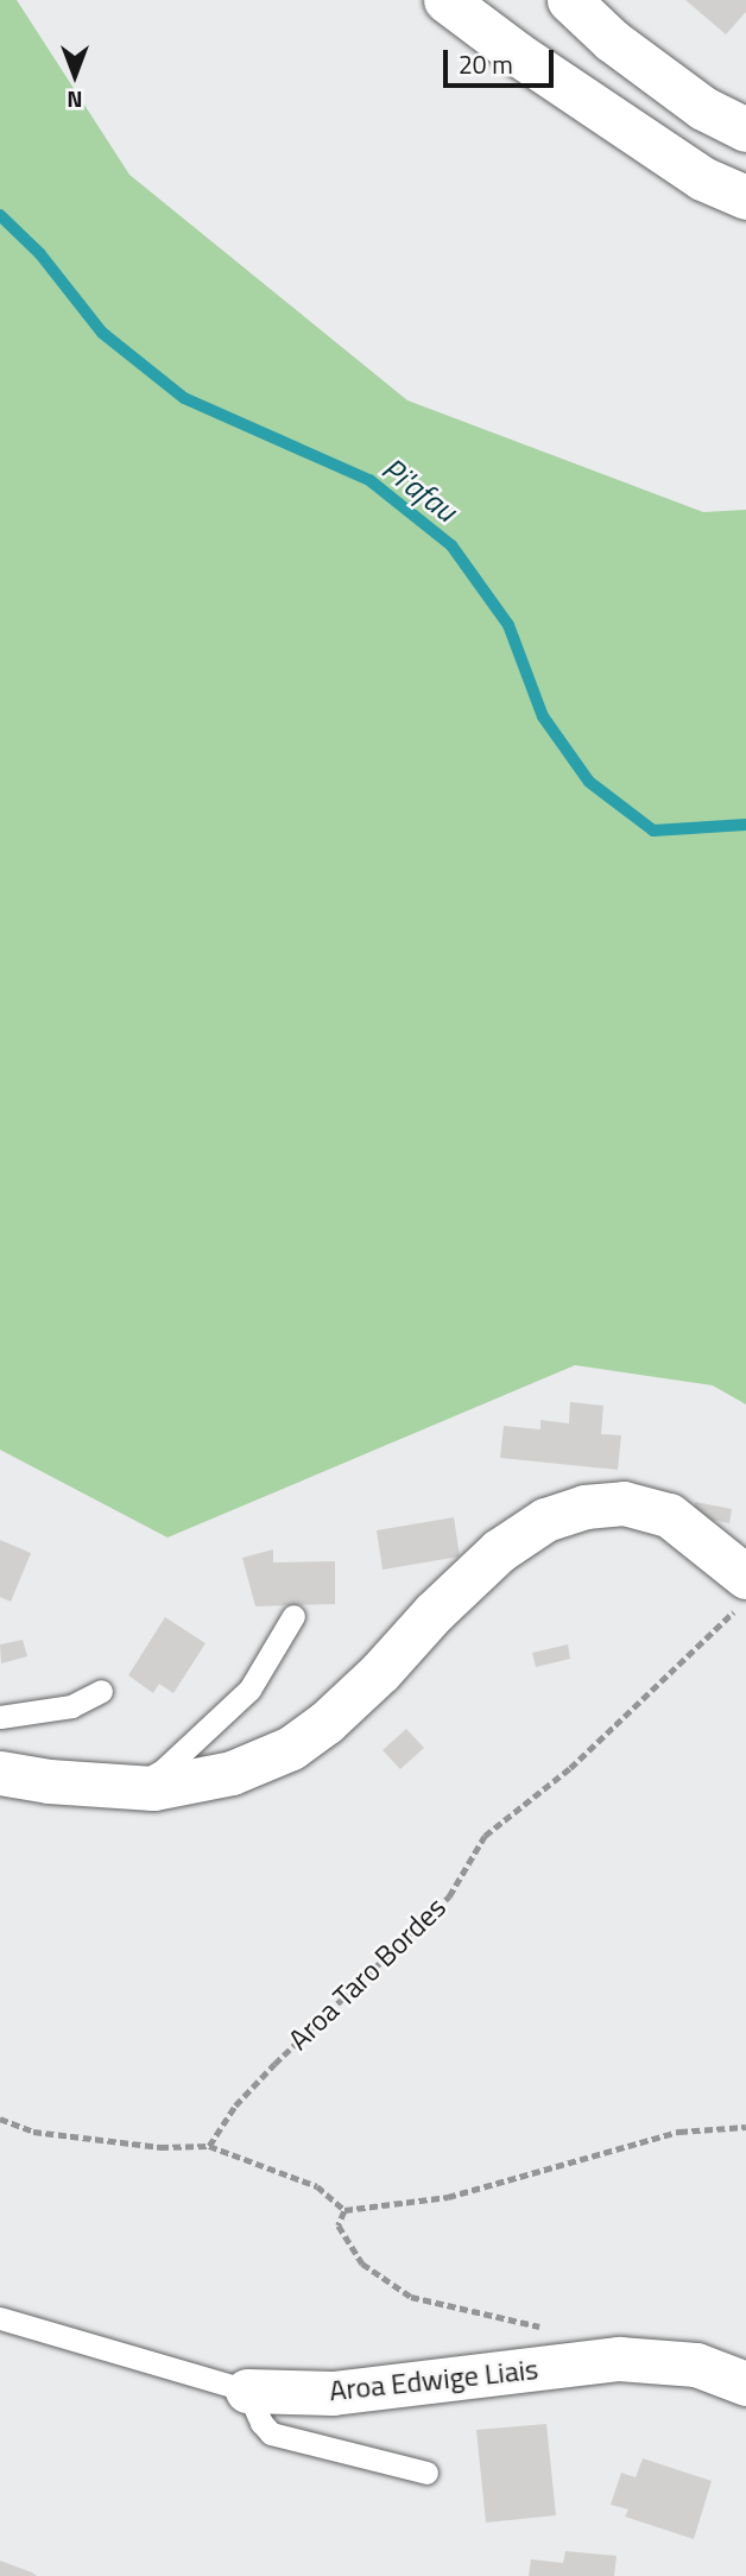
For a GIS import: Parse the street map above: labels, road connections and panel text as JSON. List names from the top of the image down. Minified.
{"streets":{"street":["Aroa Edwige Liais"],"path":["Aroa Taro Bordes"]},"water":["Pi'afau"],"scale_bar":"20 m","north":"bottom"}
